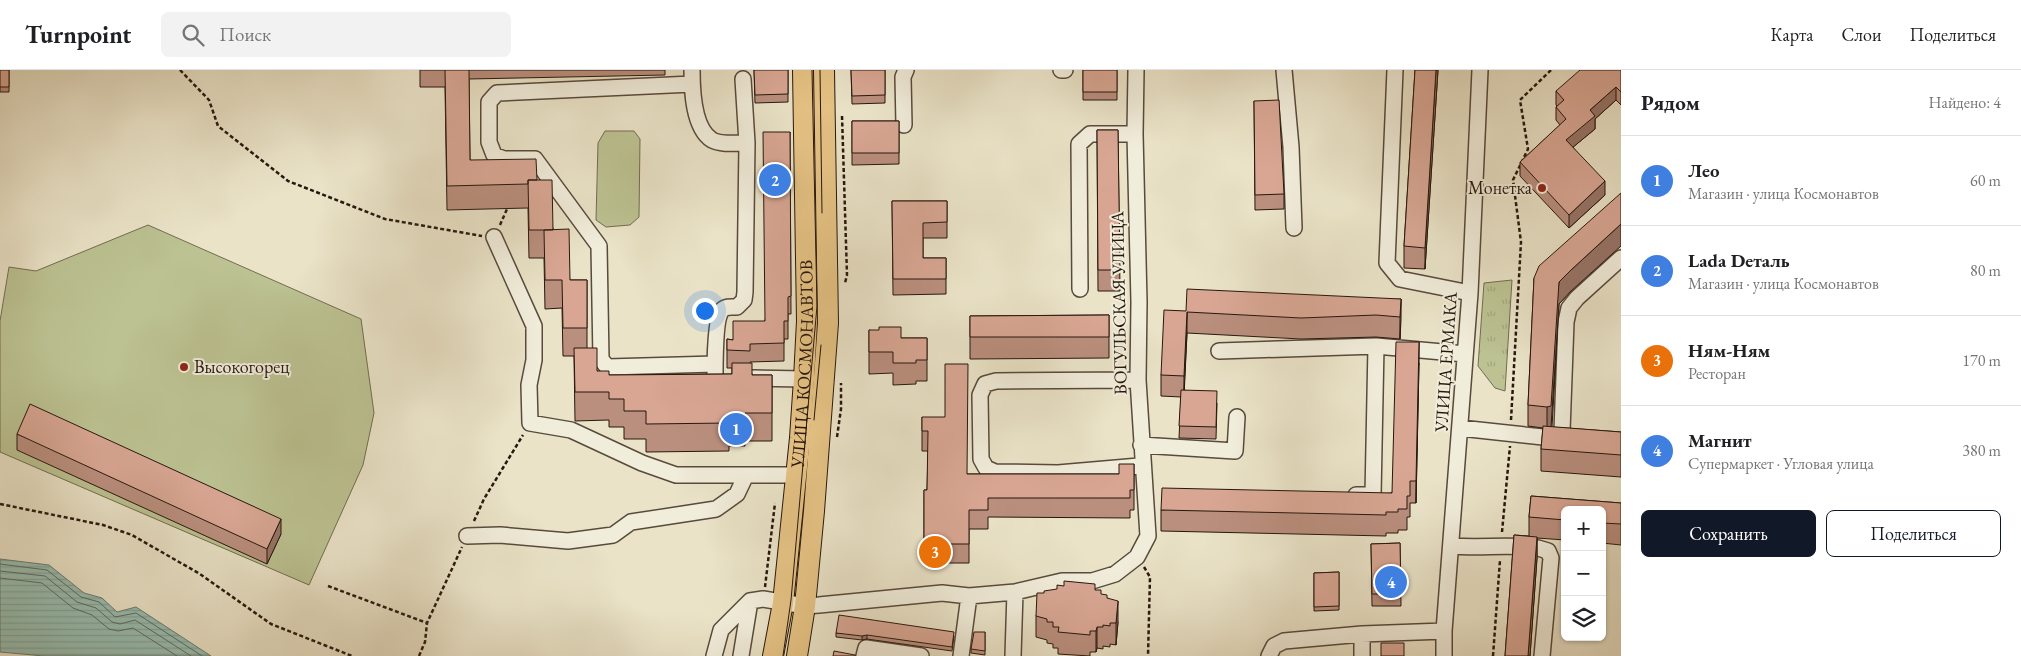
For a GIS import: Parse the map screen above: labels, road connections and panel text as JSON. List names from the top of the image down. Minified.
{"streets":{"main road":["УЛИЦА КОСМОНАВТОВ"],"street":["ВОГУЛЬСКАЯ УЛИЦА","УЛИЦА ЕРМАКА"]},"places":["Монетка","Высокогорец"],"page":{"header":"Turnpoint","search":"Поиск","nav":["Карта","Слои","Поделиться"],"heading":["Рядом","Найдено: 4"],"list":[{"mark":"1","name":"Лео","note":"Магазин · улица Космонавтов","value":"60 m"},{"mark":"2","name":"Lada Dеталь","note":"Магазин · улица Космонавтов","value":"80 m"},{"mark":"3","name":"Ням-Ням","note":"Ресторан","value":"170 m"},{"mark":"4","name":"Магнит","note":"Супермаркет · Угловая улица","value":"380 m"}],"pins":["2","1","3","4"],"buttons":["Сохранить","Поделиться"],"map_buttons":["+","−"]}}
